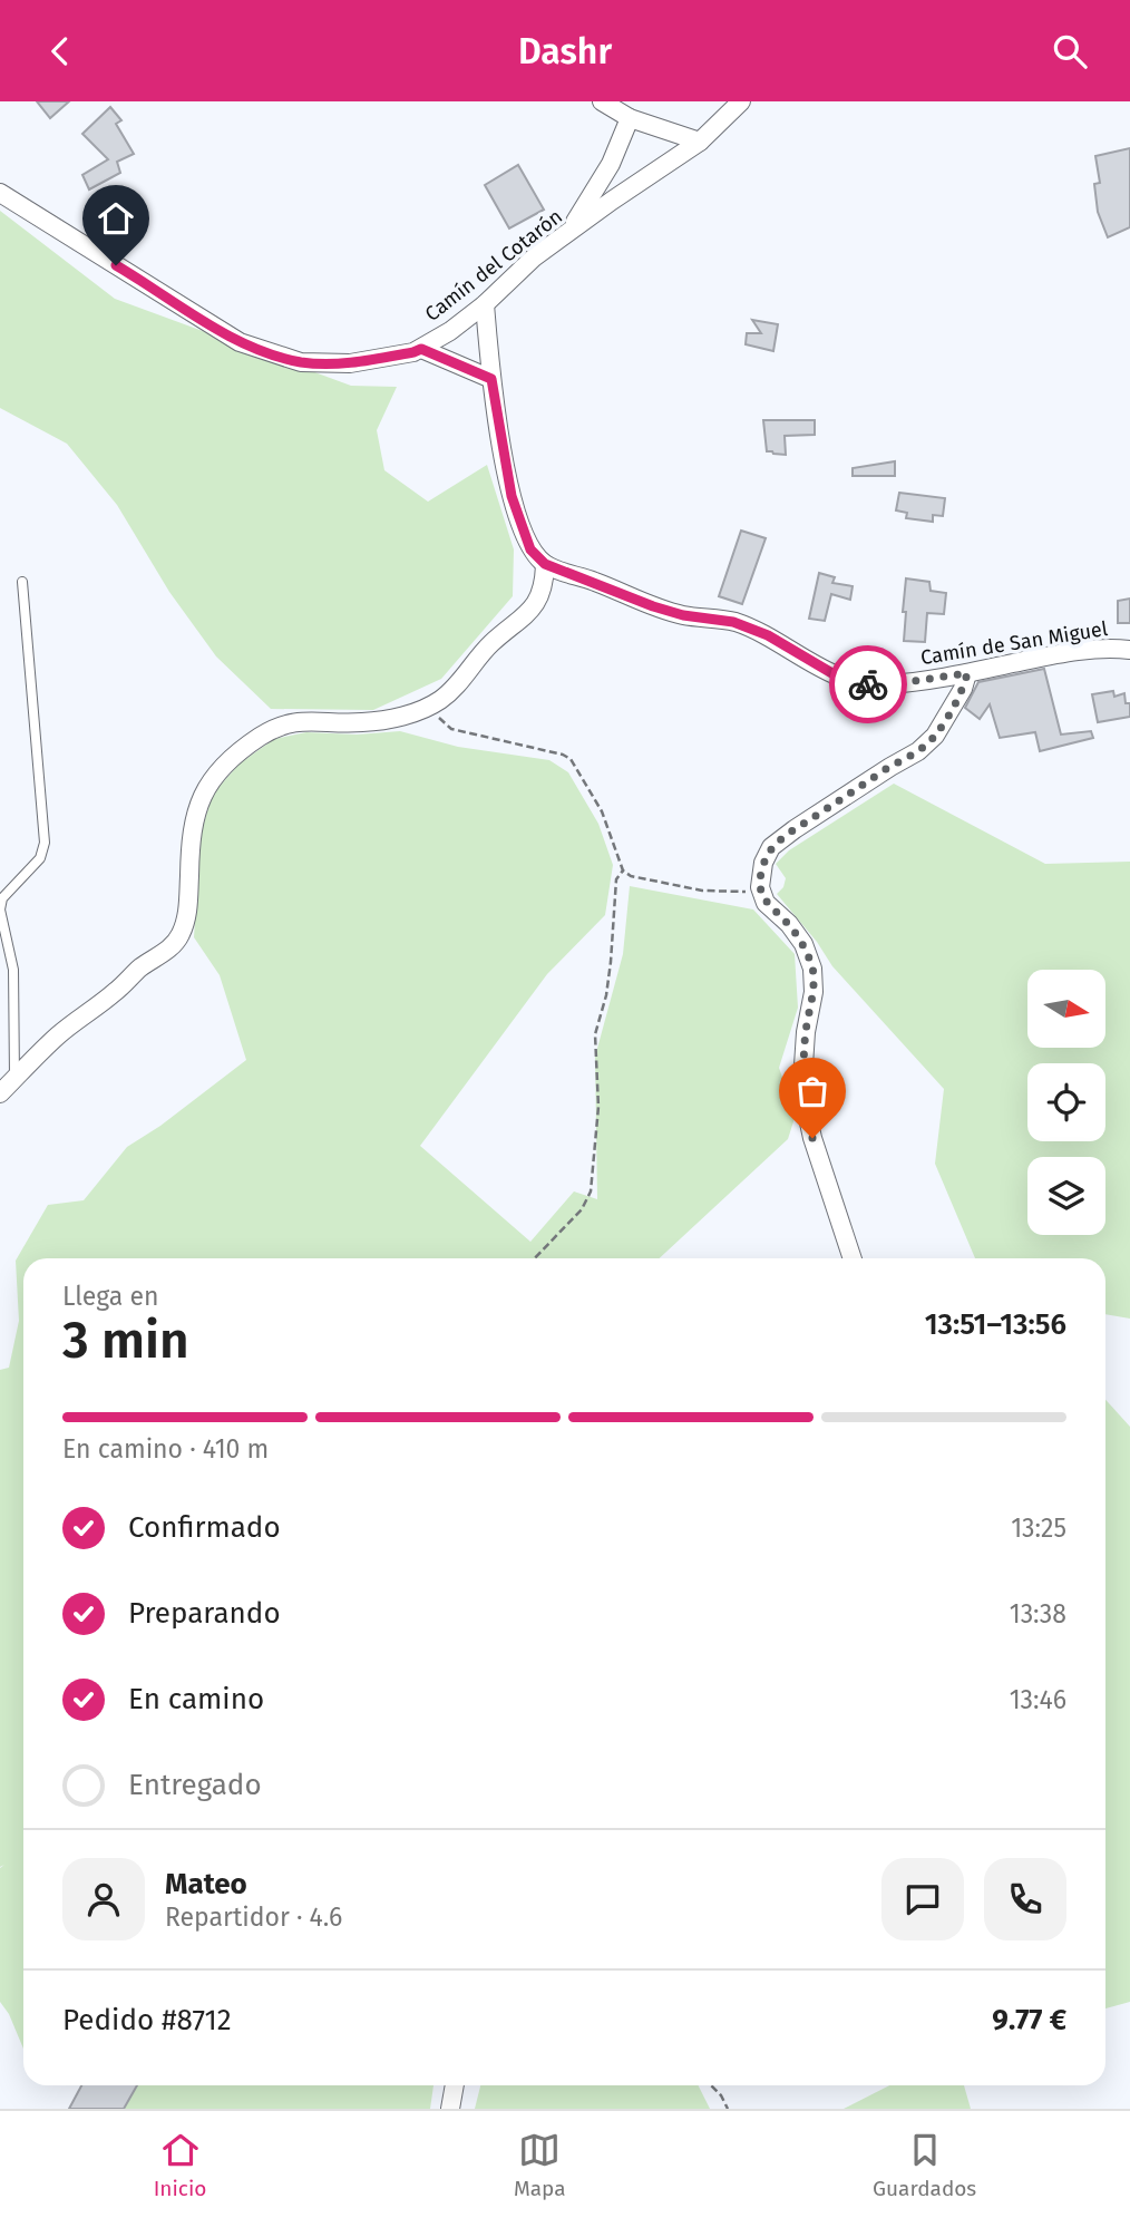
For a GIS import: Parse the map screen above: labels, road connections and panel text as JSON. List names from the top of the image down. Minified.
{"streets":{"street":["Camín del Cotarón","Camín de San Miguel"]},"north":"right","page":{"header":"Dashr","heading":["3 min","Llega en","13:51–13:56"],"panel":["Mateo","Repartidor · 4.6","Pedido #8712","9.77 €"],"bar":"En camino · 410 m","list":[["Confirmado","13:25"],["Preparando","13:38"],["En camino","13:46"],"Entregado"],"tabs":["Inicio","Mapa","Guardados"]}}
